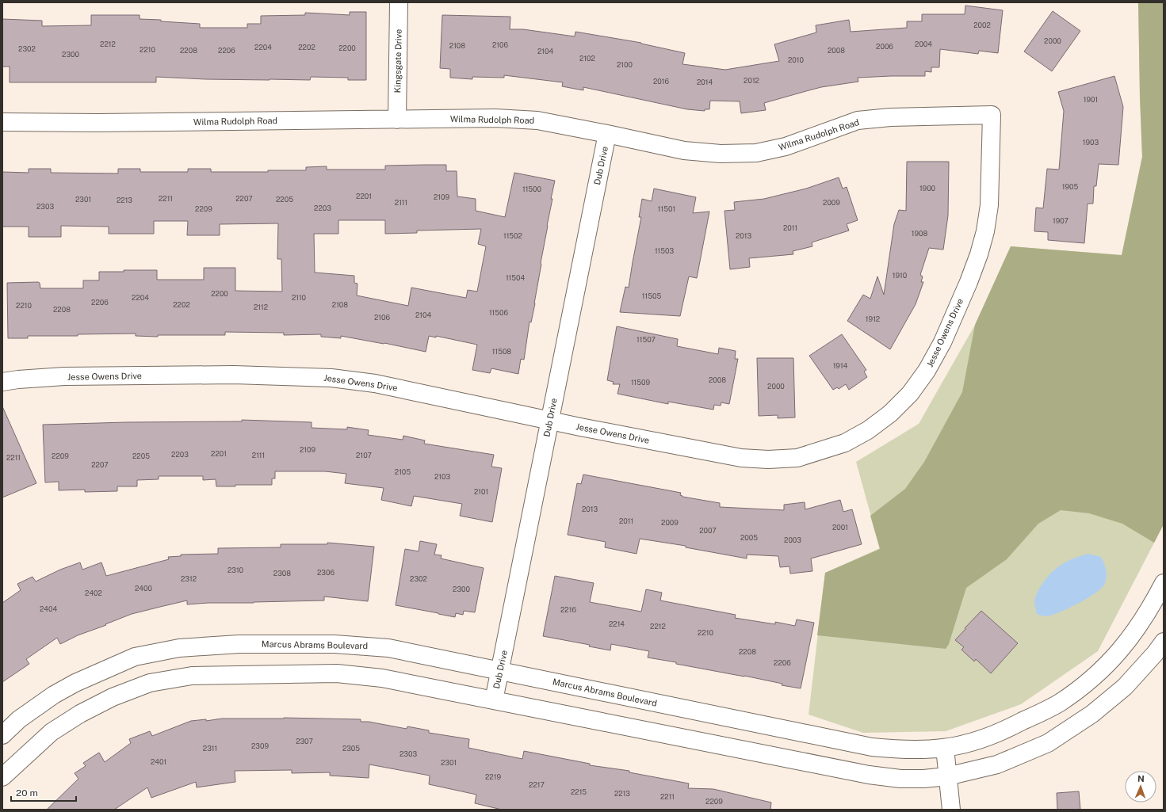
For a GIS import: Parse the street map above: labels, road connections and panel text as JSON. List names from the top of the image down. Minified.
{"streets":{"street":["Kingsgate Drive","Wilma Rudolph Road","Dub Drive","Jesse Owens Drive","Marcus Abrams Boulevard"]},"crossings":[["Kingsgate Drive","Wilma Rudolph Road"],["Wilma Rudolph Road","Dub Drive"],["Wilma Rudolph Road","Jesse Owens Drive"],["Dub Drive","Jesse Owens Drive"],["Dub Drive","Marcus Abrams Boulevard"]],"house_numbers":["2002","2000","2212","2004","2106","2108","2006","2204","2202","2200","2302","2210","2208","2206","2008","2104","2300","2102","2010","2100","2012","2016","2014","1901","1903","1905","1900","11500","2201","2109","2211","2207","2301","2205","2213","2111","2009","2303","2203","2209","11501","1907","2011","1908","11502","2013","11503","1910","11504","2200","11505","2204","2110","2206","2202","2108","2210","2112","2208","11506","2104","2106","1912","11507","11508","1914","2008","11509","2000","2109","2201","2203","2111","2107","2209","2205","2211","2207","2105","2103","2101","2013","2011","2009","2001","2007","2005","2003","2310","2306","2308","2312","2302","2400","2300","2402","2404","2216","2214","2212","2210","2208","2206","2307","2309","2311","2305","2303","2401","2301","2219","2217","2215","2213","2211","2209"],"scale_bar":"20 m","north":"top"}
